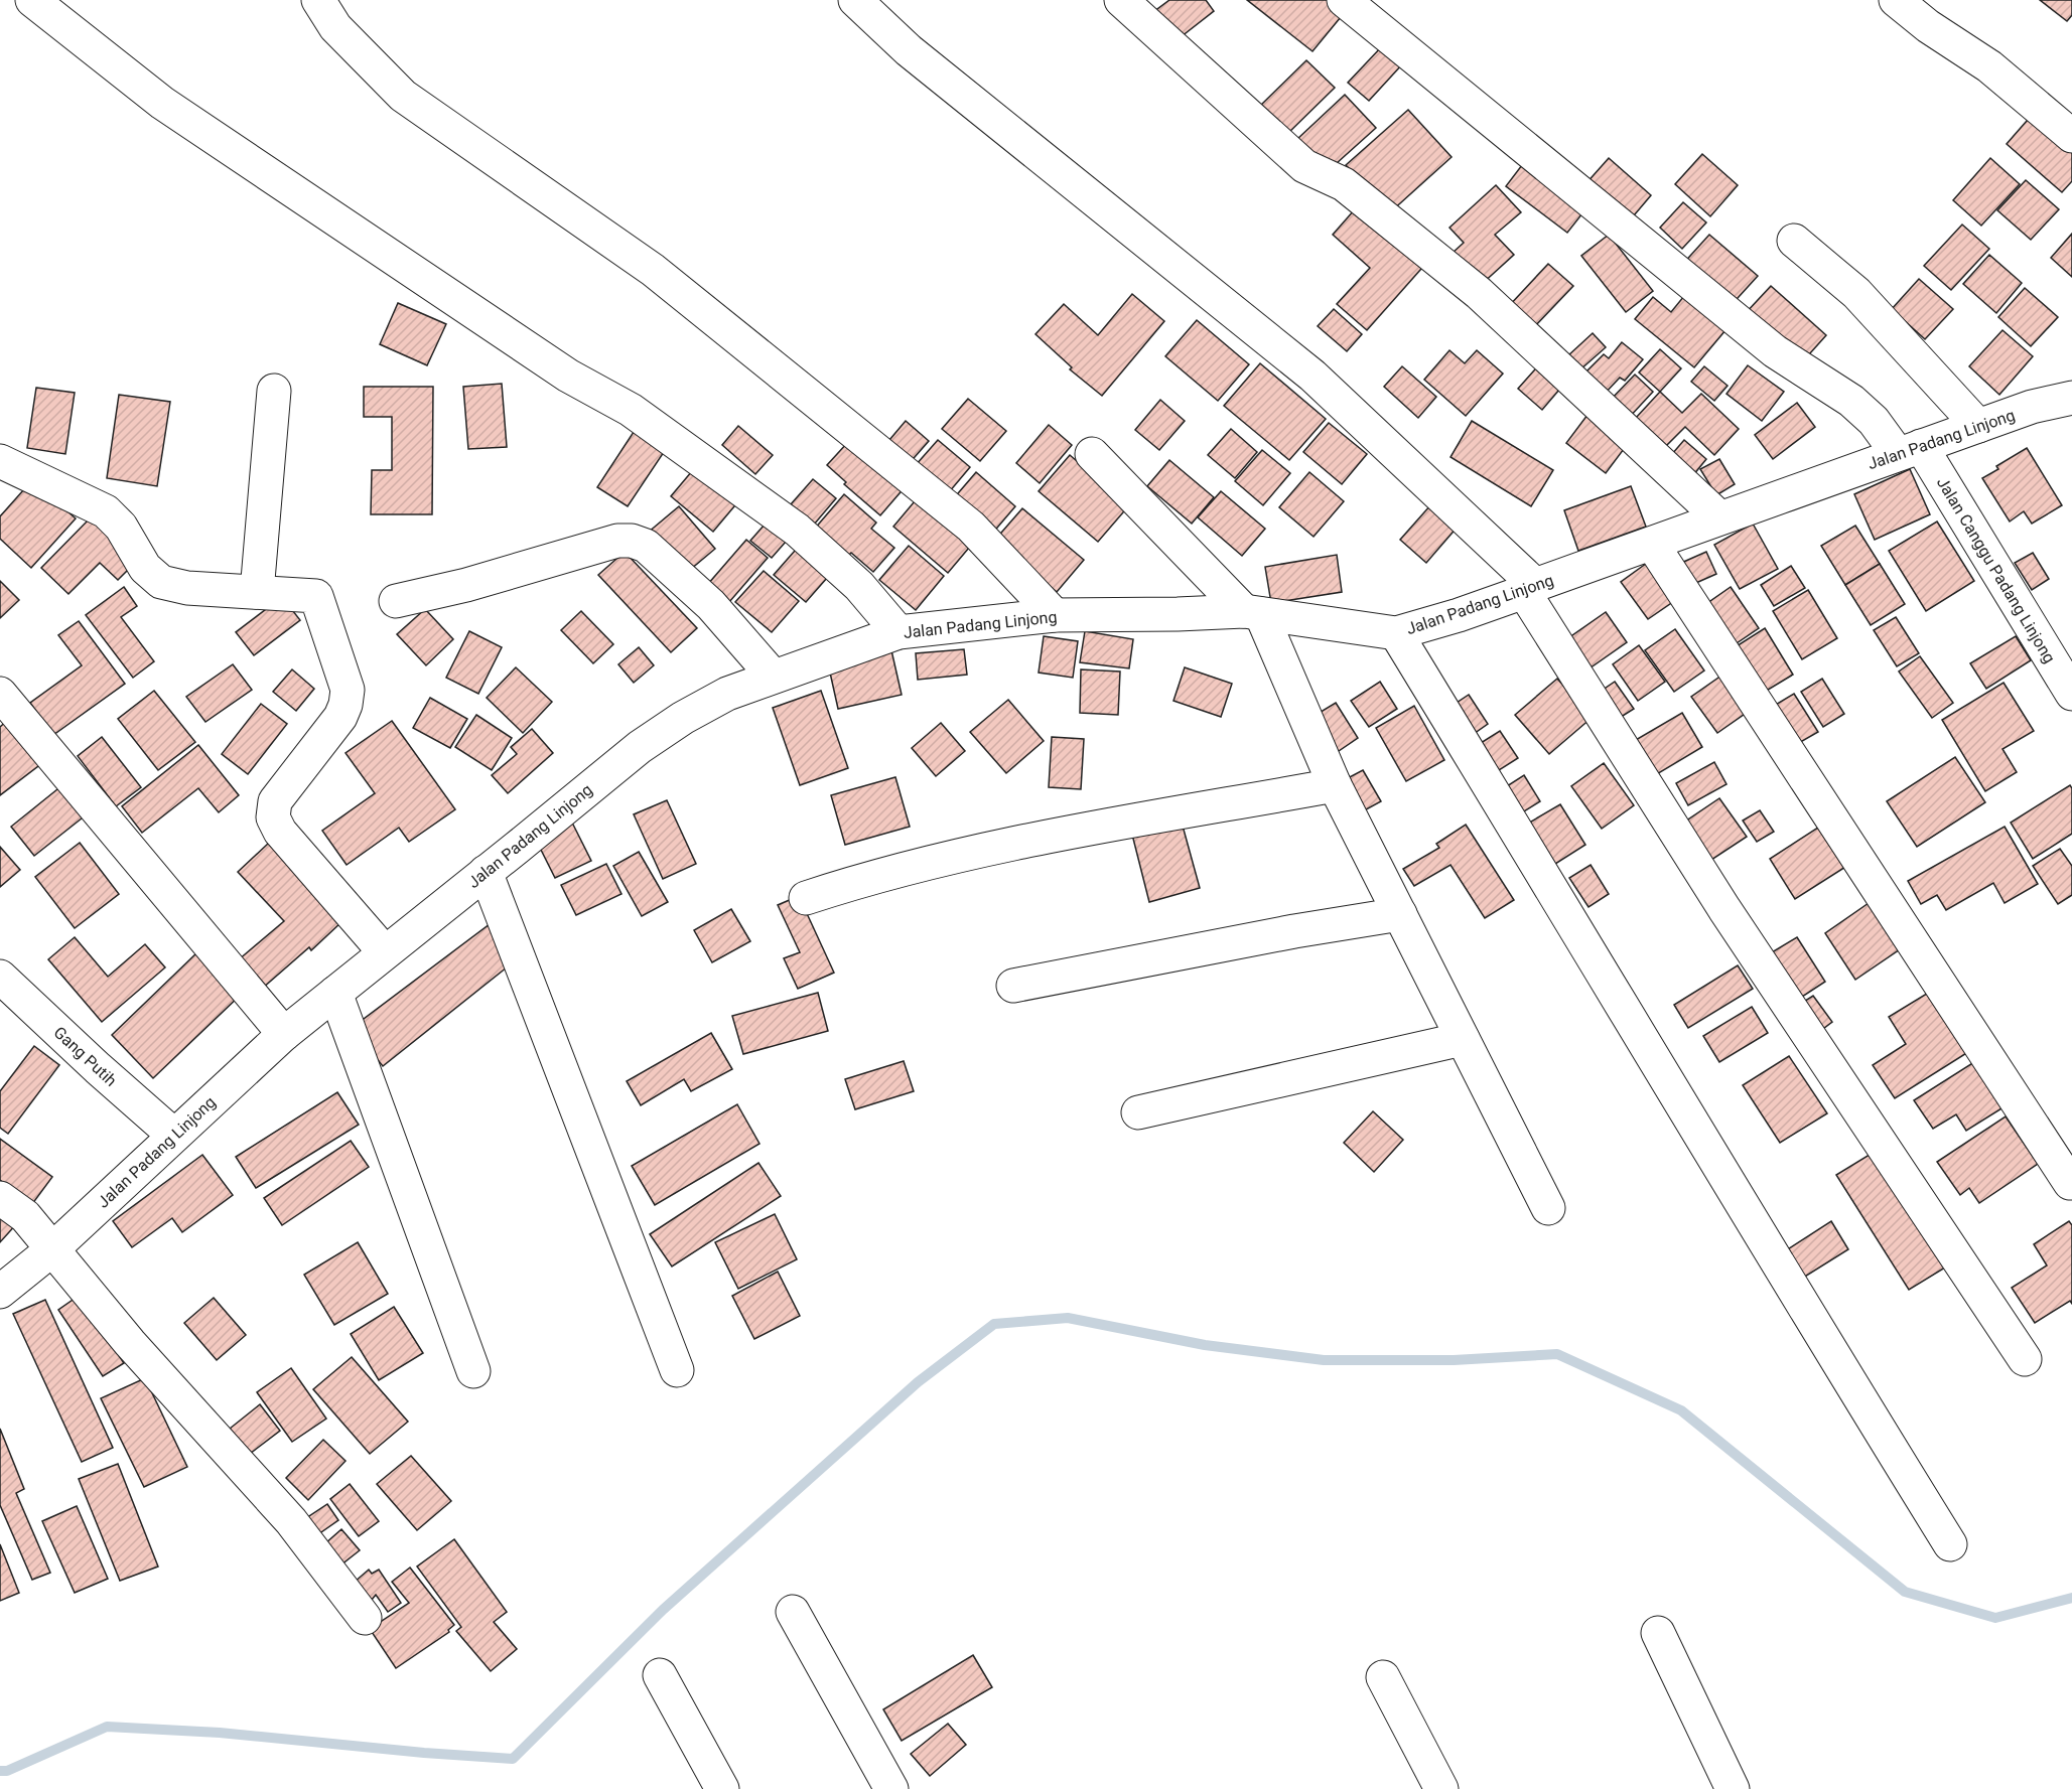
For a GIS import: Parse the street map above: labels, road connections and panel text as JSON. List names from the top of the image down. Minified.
{"streets":{"street":["Jalan Padang Linjong","Jalan Canggu Padang Linjong","Gang Putih"]},"crossings":[["Jalan Padang Linjong","Jalan Canggu Padang Linjong"],["Jalan Padang Linjong","Gang Putih"]]}
